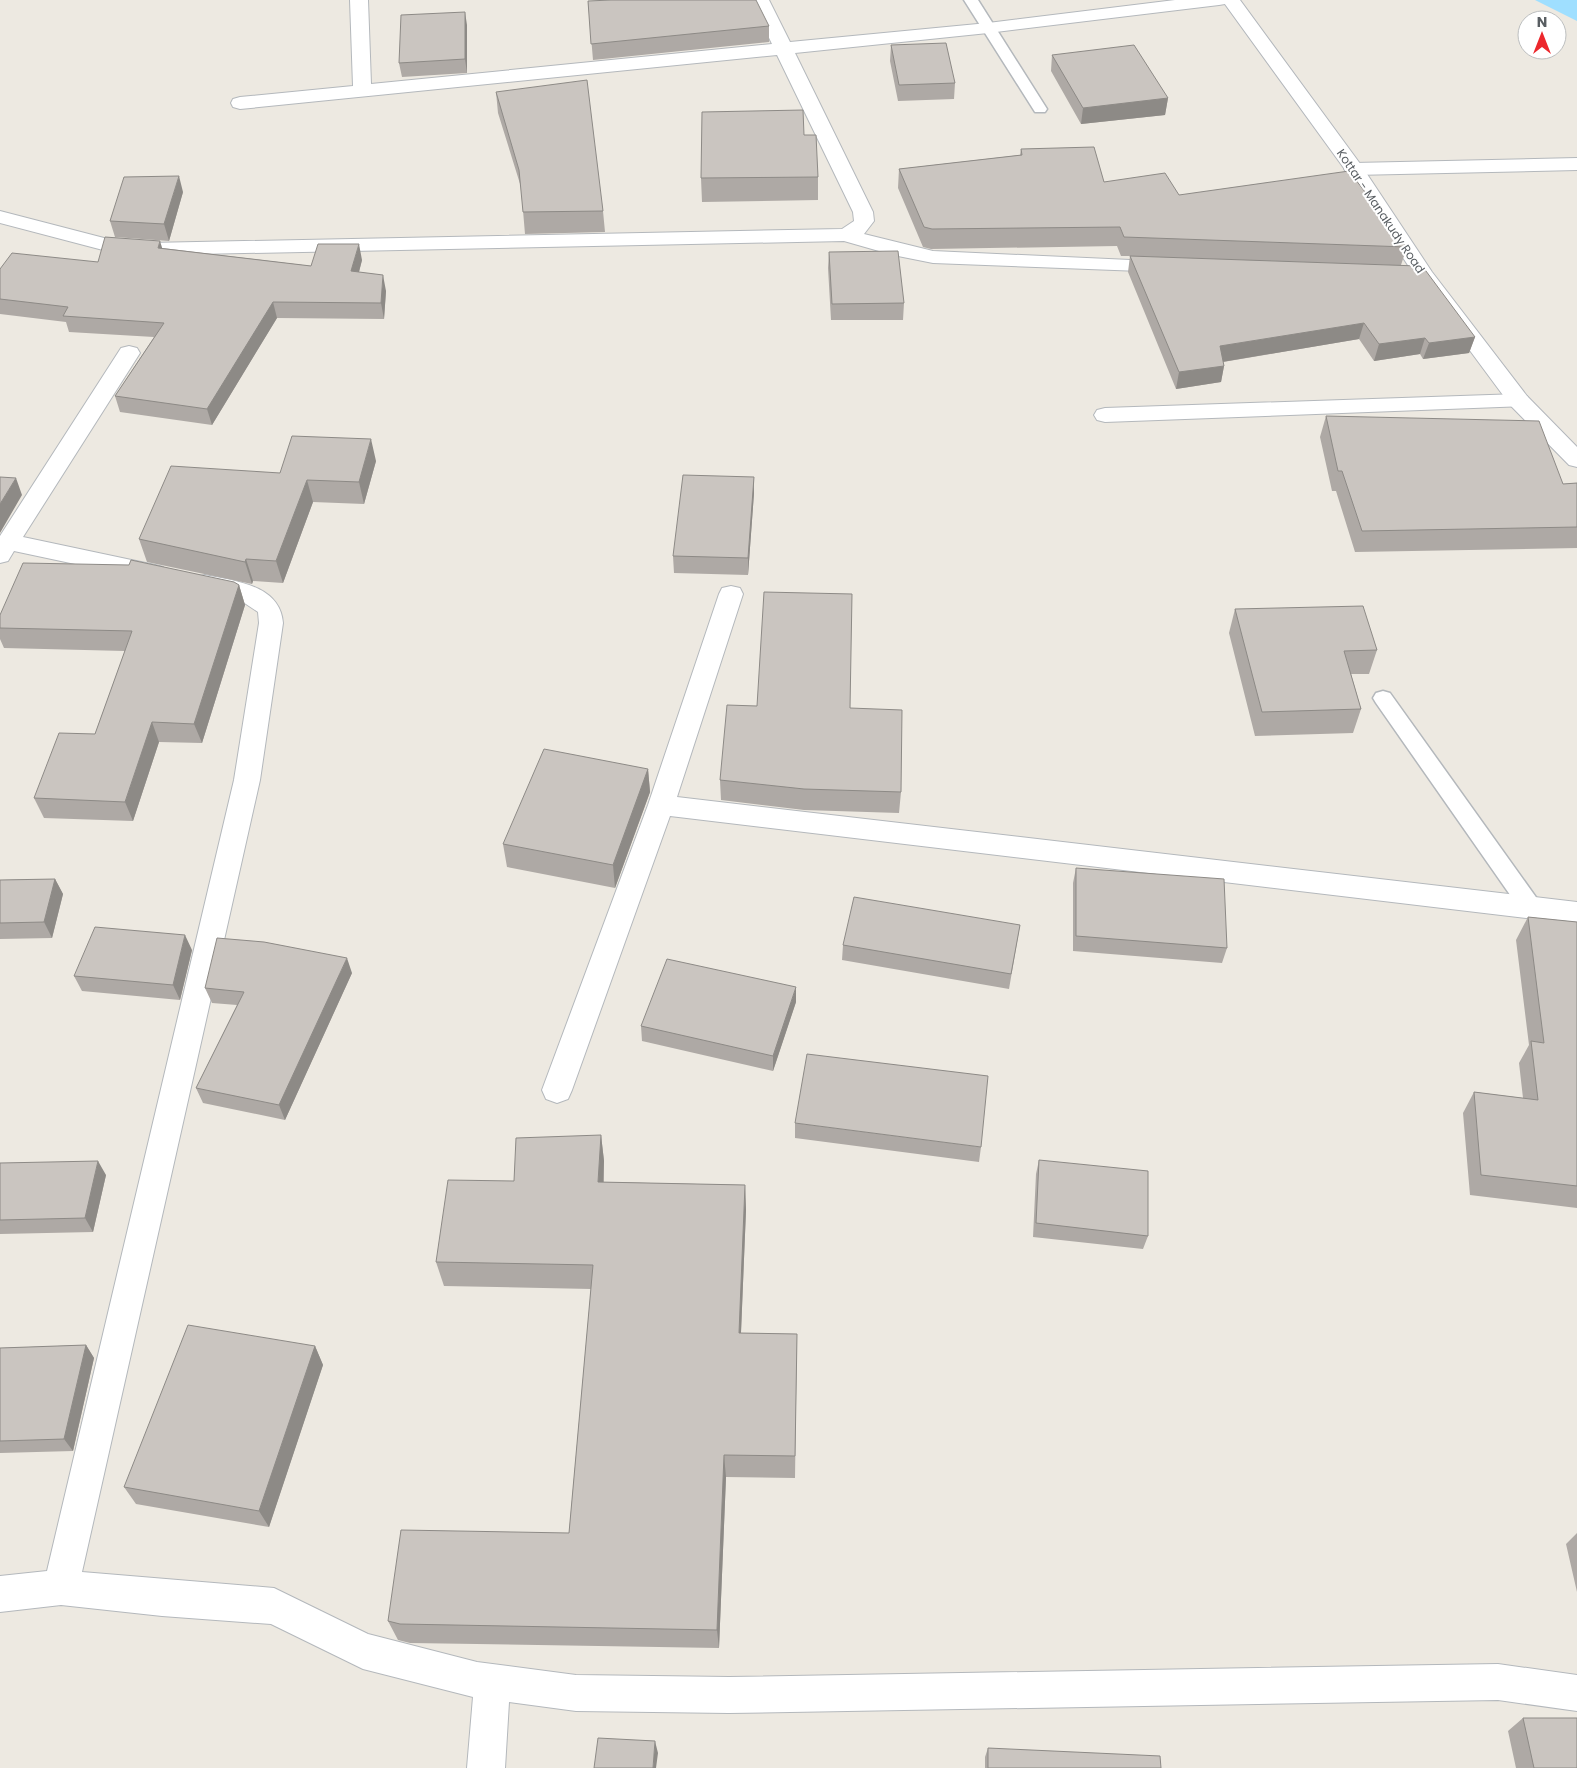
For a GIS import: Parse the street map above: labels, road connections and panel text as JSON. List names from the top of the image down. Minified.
{"streets":{"street":["Kottar - Manakudy Road"]},"north":"top"}
